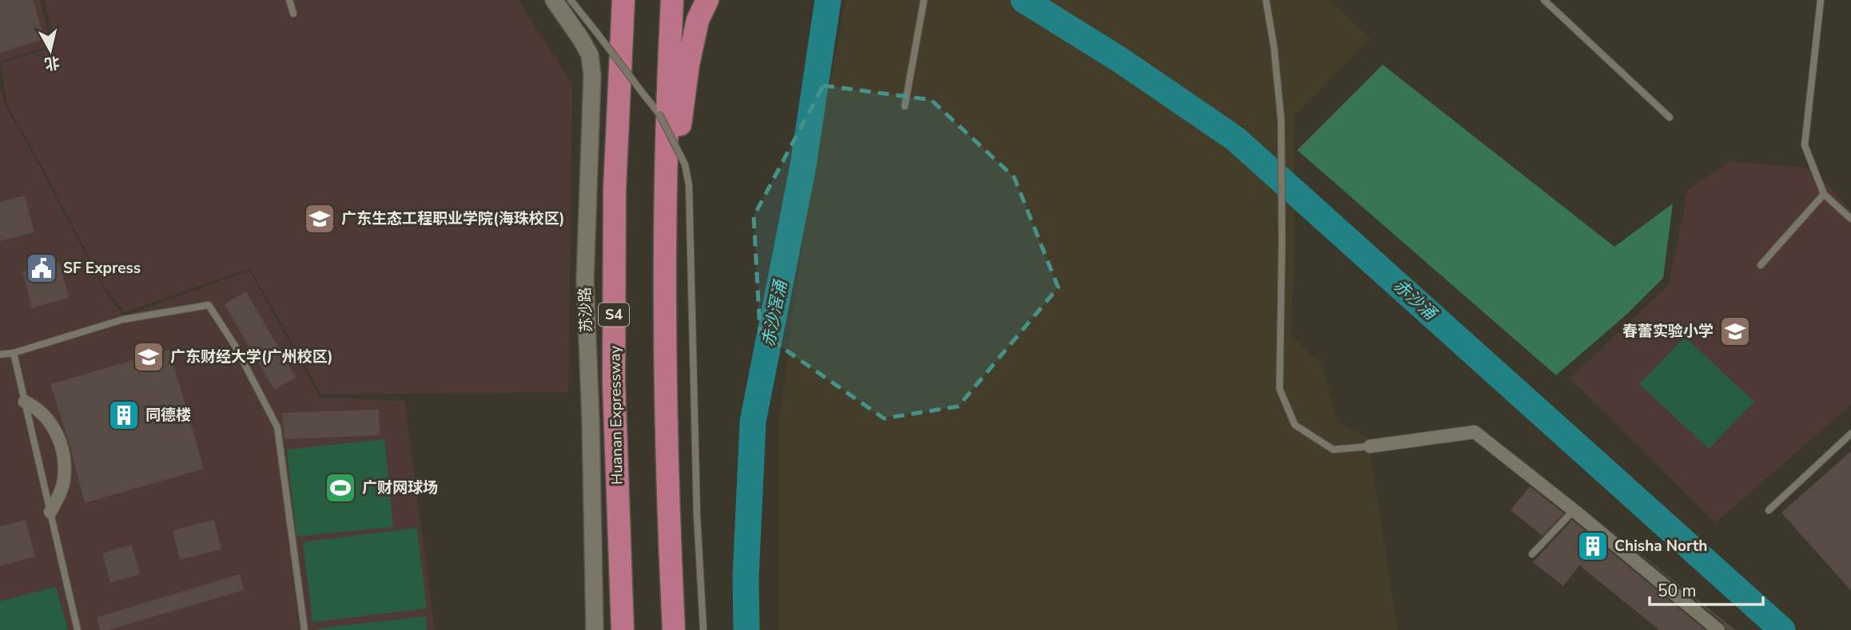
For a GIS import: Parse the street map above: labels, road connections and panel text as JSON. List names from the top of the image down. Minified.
{"streets":{"highway":["S4","Huanan Expressway"],"street":["苏沙路"]},"water":["赤沙涌","赤沙滘涌"],"places":{"school or university":["广东生态工程职业学院(海珠校区)","春蕾实验小学","广东财经大学(广州校区)"],"public building":["SF Express"],"building":["同德楼","Chisha North"],"sports":["广财网球场"]},"scale_bar":"50 m","north":"bottom"}
